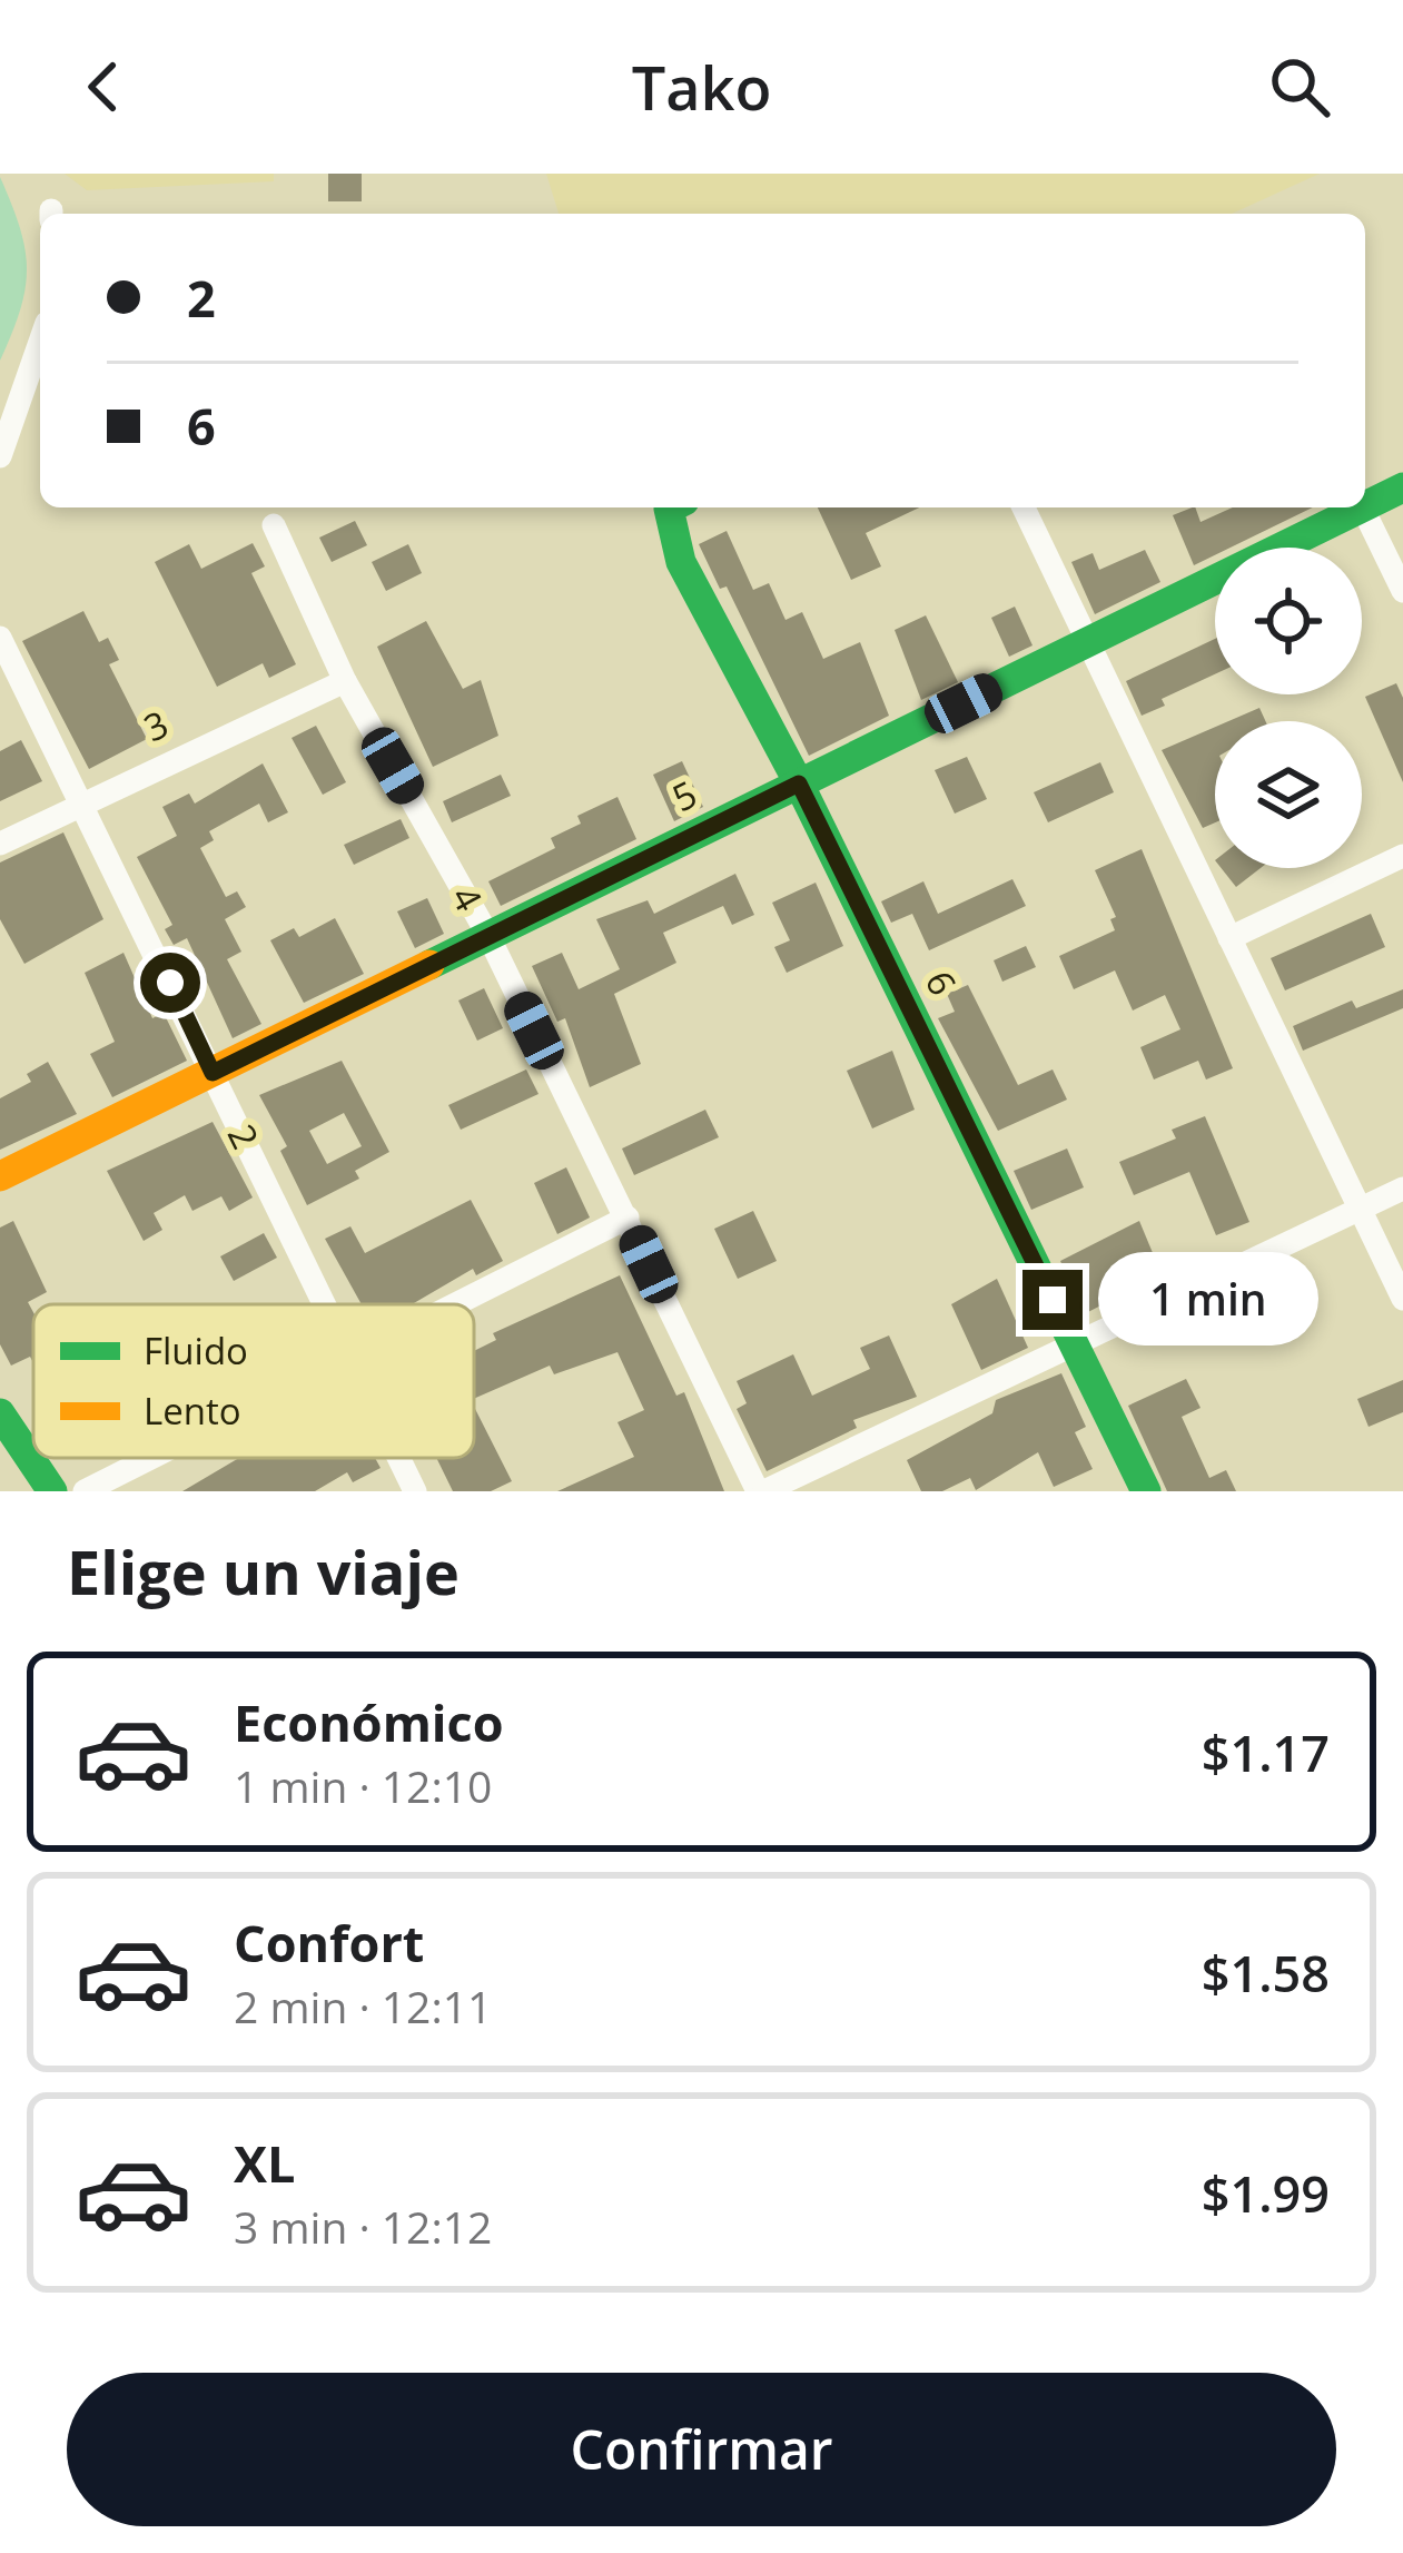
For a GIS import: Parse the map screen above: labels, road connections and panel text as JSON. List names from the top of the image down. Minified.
{"streets":{"street":["3","5","4","6","2"]},"crossings":[["3","4"],["3","2"],["5","4"],["5","6"],["5","2"]],"legend":["Fluido","Lento"],"page":{"header":"Tako","banner":["2","6"],"bubble":"1 min","heading":"Elige un viaje","list":[{"name":"Económico","note":"1 min · 12:10","value":"$1.17"},{"name":"Confort","note":"2 min · 12:11","value":"$1.58"},{"name":"XL","note":"3 min · 12:12","value":"$1.99"}],"buttons":"Confirmar"}}
